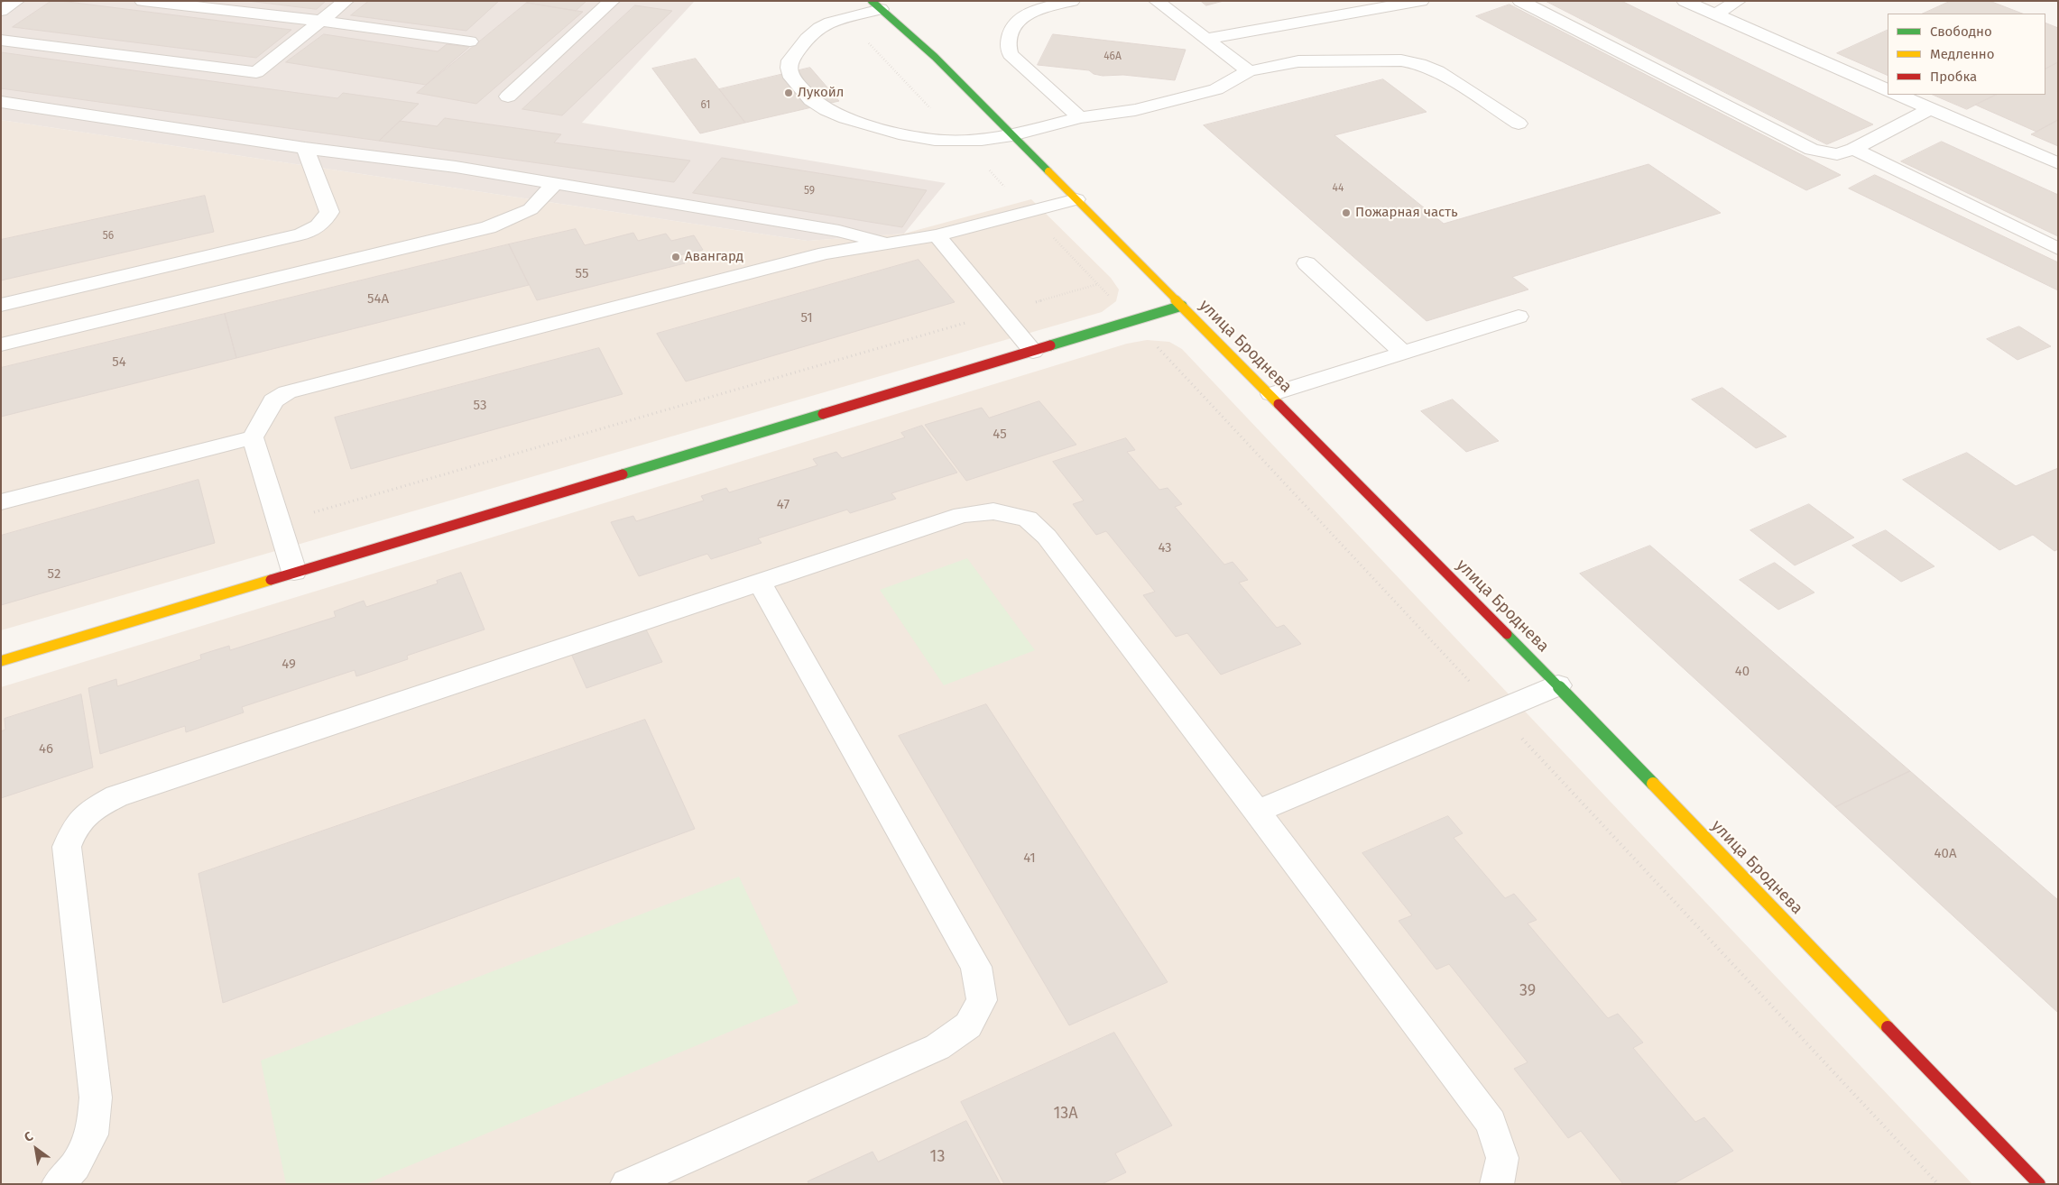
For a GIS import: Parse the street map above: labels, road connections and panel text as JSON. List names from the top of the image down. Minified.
{"streets":{"main road":["улица Броднева"]},"places":["Лукойл","Пожарная часть","Авангард"],"house_numbers":["46А","61","44","59","56","55","54А","51","54","53","45","47","43","52","49","40","46","40А","41","39","13А","13"],"legend":["Свободно","Медленно","Пробка"],"north":"top left"}
